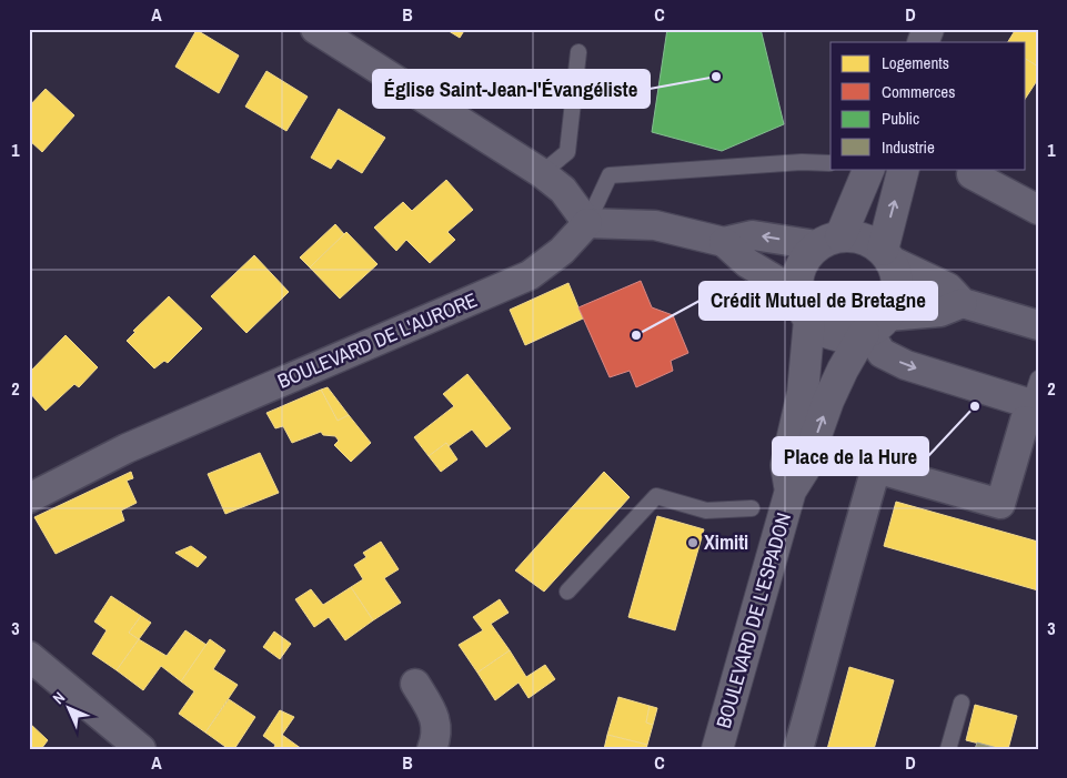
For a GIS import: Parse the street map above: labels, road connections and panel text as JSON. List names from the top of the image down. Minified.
{"streets":{"street":["BOULEVARD DE L'AURORE","BOULEVARD DE L'ESPADON"]},"places":["Église Saint-Jean-l'Évangéliste","Crédit Mutuel de Bretagne","Place de la Hure","Ximiti"],"legend":["Logements","Commerces","Public","Industrie"],"north":"top left","grid":{"columns":["A","B","C","D"],"rows":["1","2","3"]}}
